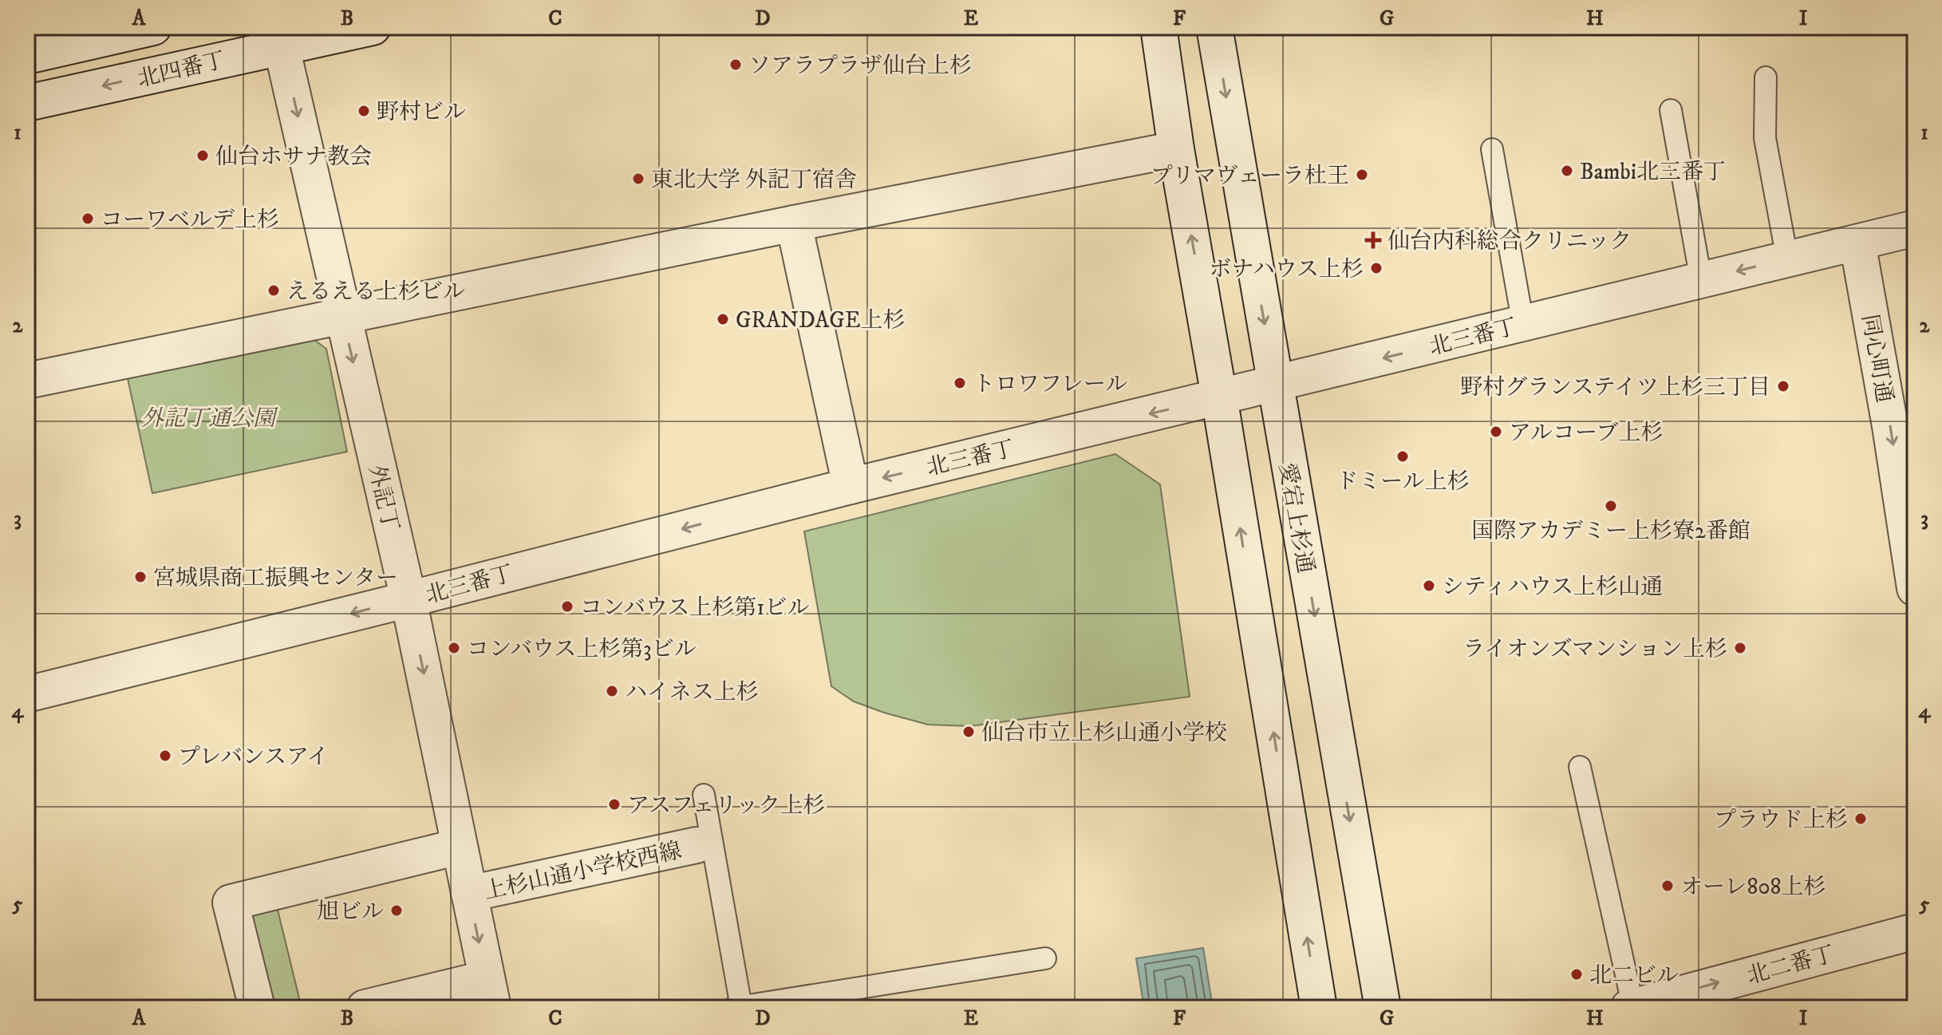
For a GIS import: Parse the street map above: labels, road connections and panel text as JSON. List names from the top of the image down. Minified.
{"streets":{"street":["北四番丁","北三番丁","同心町通","外記丁","愛宕上杉通","上杉山通小学校西線","北二番丁"]},"crossings":[["北四番丁","外記丁"],["北三番丁","同心町通"],["北三番丁","外記丁"],["北三番丁","愛宕上杉通"],["外記丁","上杉山通小学校西線"]],"one_way":["同心町通","外記丁","北二番丁"],"parks":["外記丁通公園"],"places":{"other":["ソアラプラザ仙台上杉","野村ビル","仙台ホサナ教会","Bambi北三番丁","プリマヴェーラ杜王","東北大学 外記丁宿舎","コーワベルデ上杉","ボナハウス上杉","えるえる上杉ビル","GRANDAGE上杉","トロワフレール","野村グランステイツ上杉三丁目","アルコーブ上杉","ドミール上杉","国際アカデミー上杉寮2番館","宮城県商工振興センター","シティハウス上杉山通","コンバウス上杉第1ビル","コンバウス上杉第3ビル","ライオンズマンション上杉","ハイネス上杉","仙台市立上杉山通小学校","プレバンスアイ","アスフェリック上杉","プラウド上杉","オーレ808上杉","旭ビル","北二ビル"],"health":["仙台内科総合クリニック"]},"grid":{"columns":["A","B","C","D","E","F","G","H","I"],"rows":["1","2","3","4","5"]}}
